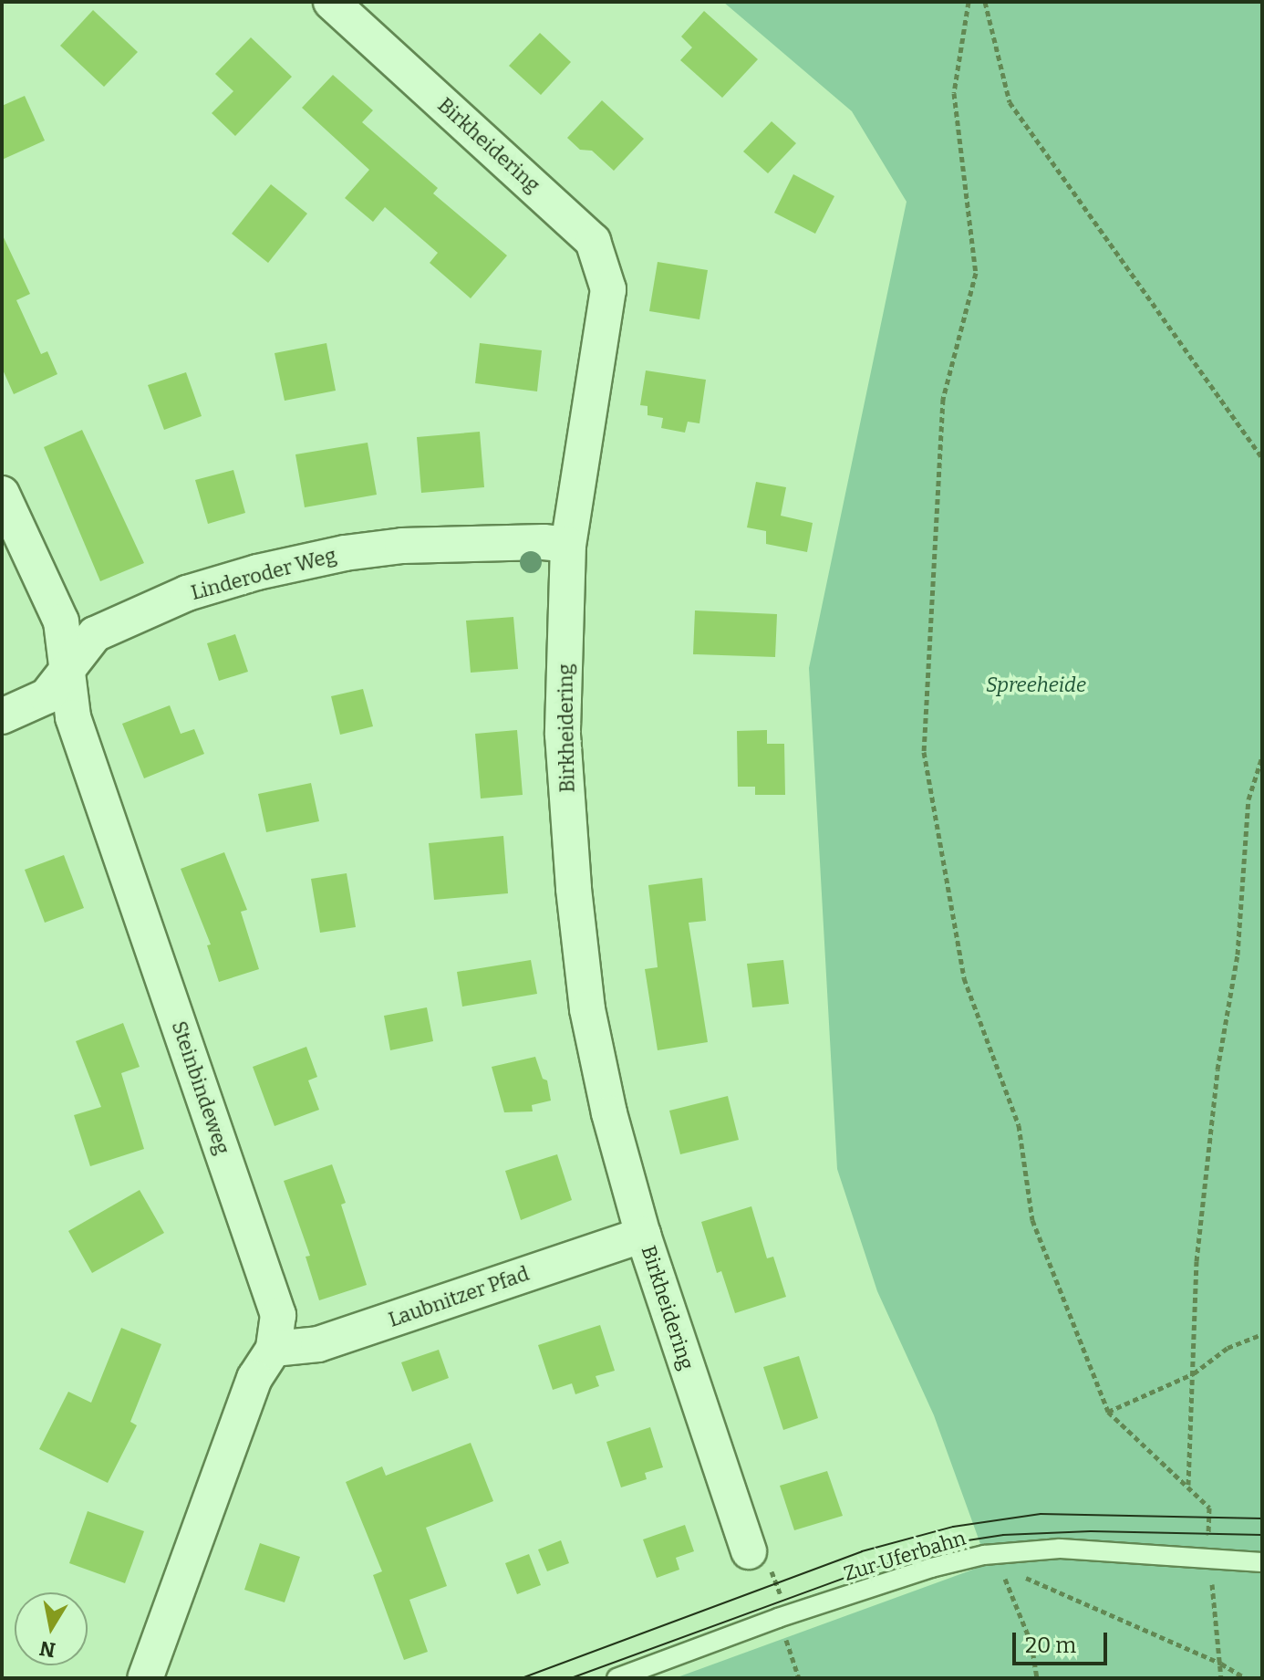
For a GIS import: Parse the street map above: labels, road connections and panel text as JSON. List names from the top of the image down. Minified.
{"streets":{"street":["Birkheidering","Linderoder Weg","Steinbindeweg","Laubnitzer Pfad"],"lane":["Zur Uferbahn"]},"crossings":[["Birkheidering","Linderoder Weg"],["Birkheidering","Laubnitzer Pfad"],["Linderoder Weg","Steinbindeweg"],["Steinbindeweg","Laubnitzer Pfad"]],"parks":["Spreeheide"],"scale_bar":"20 m","north":"bottom"}
